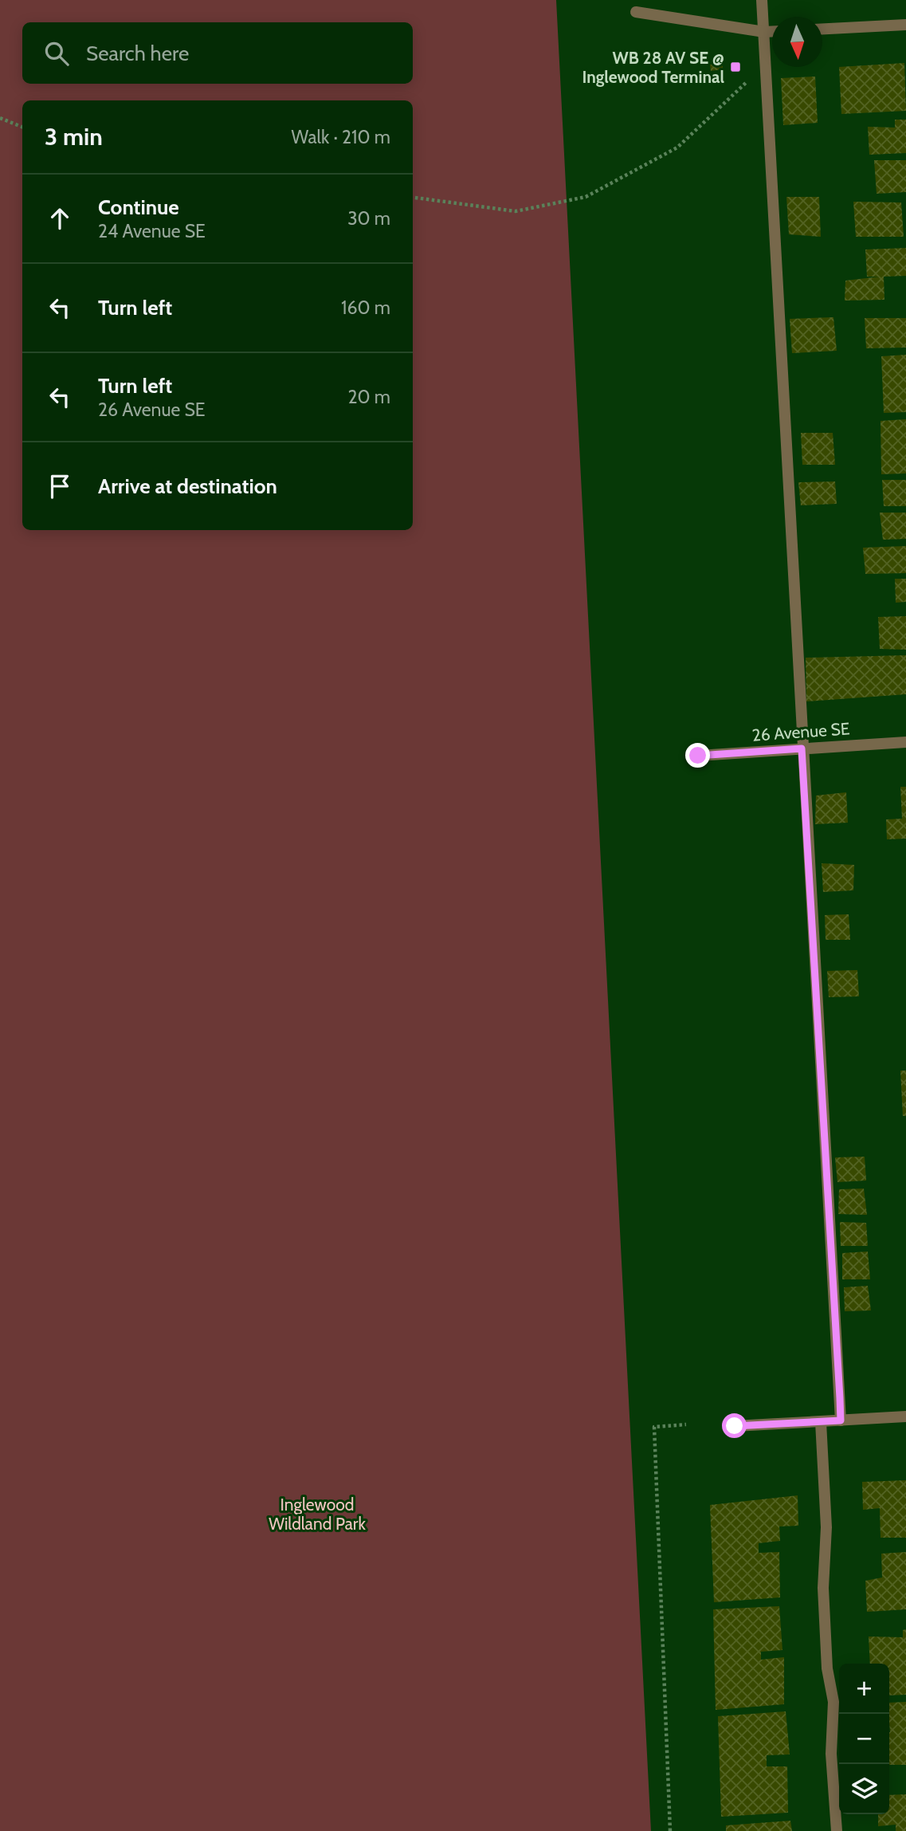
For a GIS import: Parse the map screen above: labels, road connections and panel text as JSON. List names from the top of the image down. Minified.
{"streets":{"street":["26 Avenue SE"]},"parks":["Inglewood Wildland Park"],"places":{"transit":["WB 28 AV SE @ Inglewood Terminal"]},"north":"bottom","page":{"search":"Search here","heading":["3 min","Walk · 210 m"],"list":[["Continue","24 Avenue SE","30 m"],["Turn left","160 m"],["Turn left","26 Avenue SE","20 m"],"Arrive at destination"],"map_buttons":["+","−"]}}
